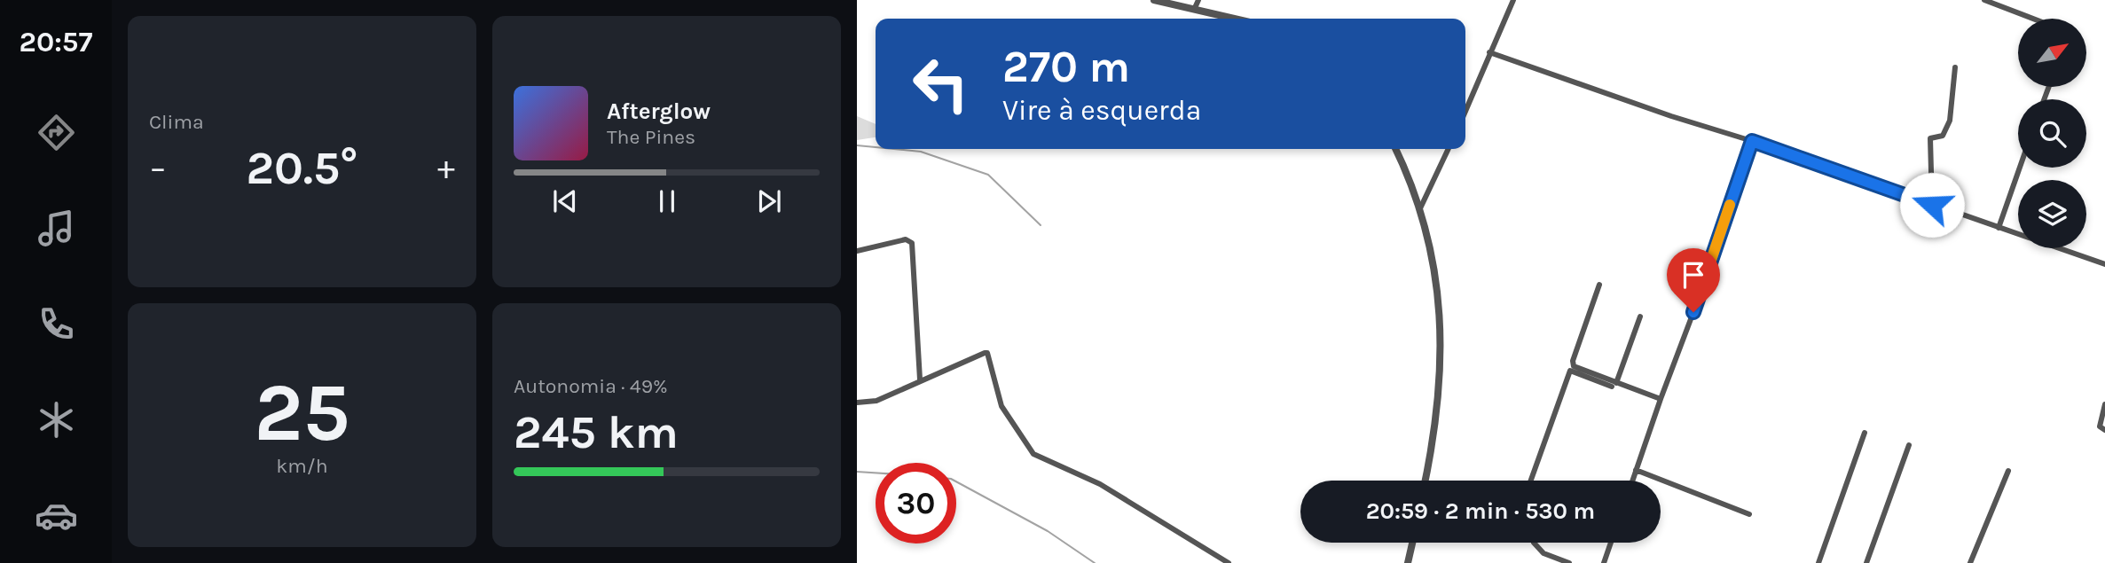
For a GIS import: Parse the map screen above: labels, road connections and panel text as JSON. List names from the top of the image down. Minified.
{"north":"top right","page":{"tabs":"20:57","tile":["Clima",["25","km/h"],["Autonomia · 49%","245 km"]],"turn":["270 m","Vire à esquerda"],"song":["Afterglow","The Pines"],"heat":["−","20.5°","+"],"limit":"30","trip":"20:59 · 2 min · 530 m"}}
